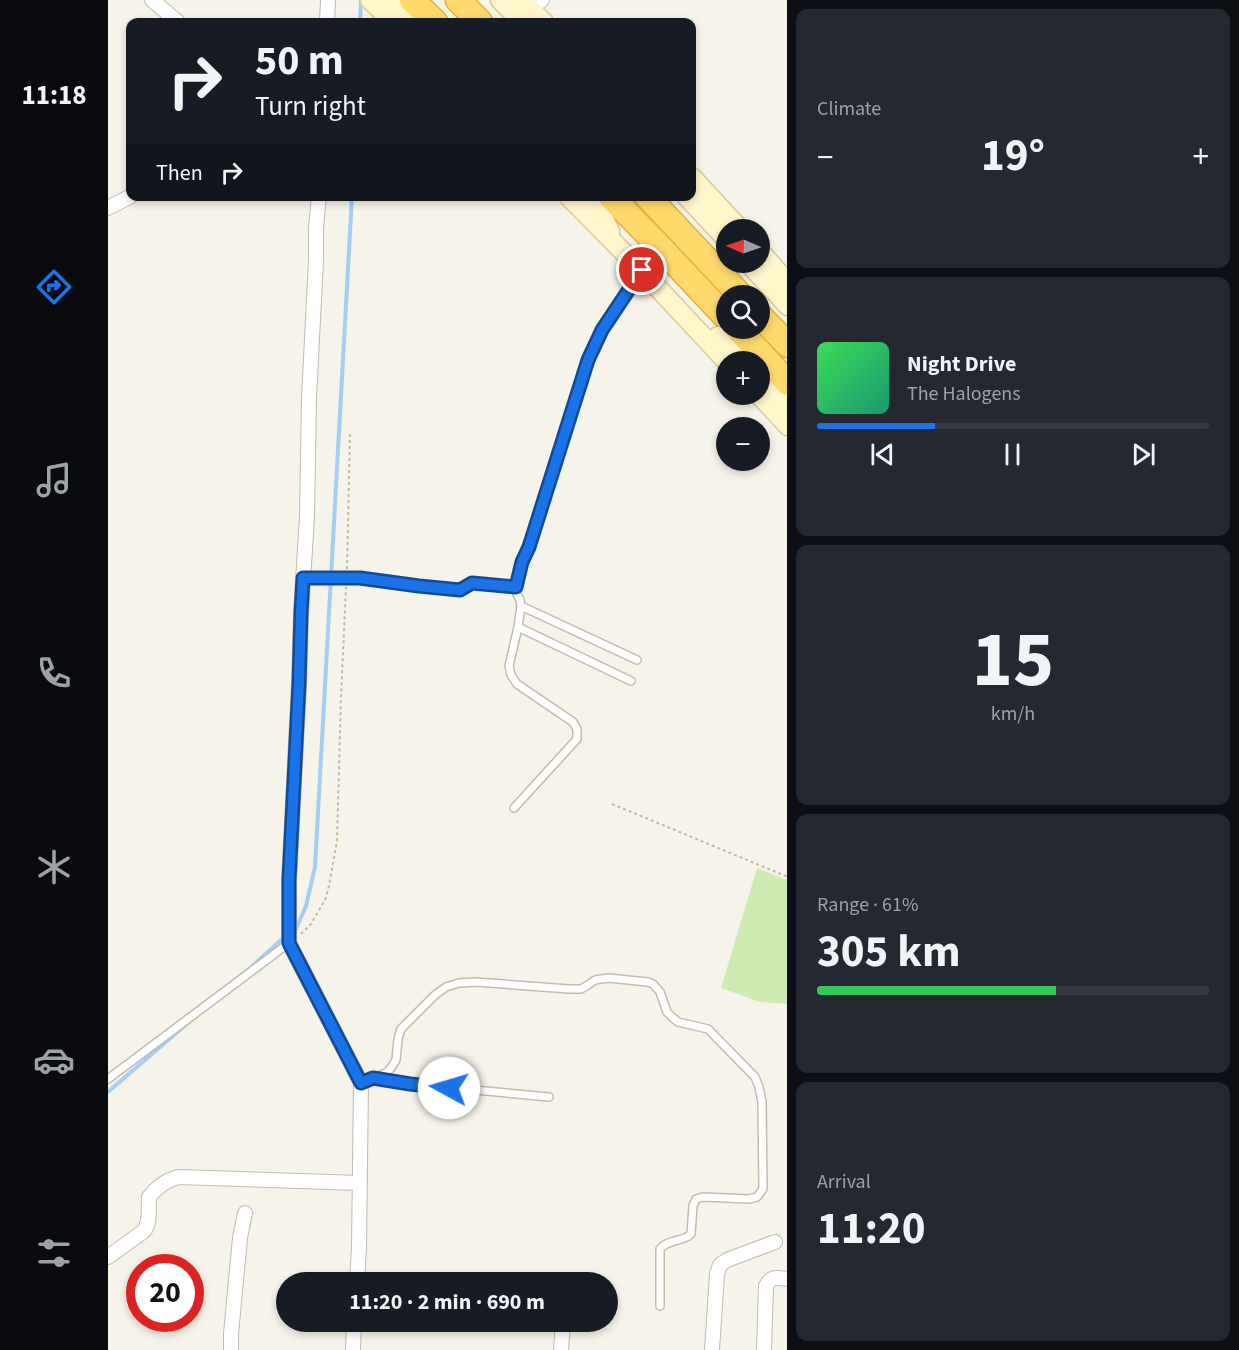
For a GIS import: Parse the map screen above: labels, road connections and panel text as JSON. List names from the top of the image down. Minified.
{"north":"left","page":{"tabs":"11:18","tile":["Climate",["15","km/h"],["Range · 61%","305 km"],["Arrival","11:20"]],"turn":["50 m","Turn right"],"heat":["−","19°","+"],"then":"Then","map_buttons":["+","−"],"song":["Night Drive","The Halogens"],"limit":"20","trip":"11:20 · 2 min · 690 m"}}
